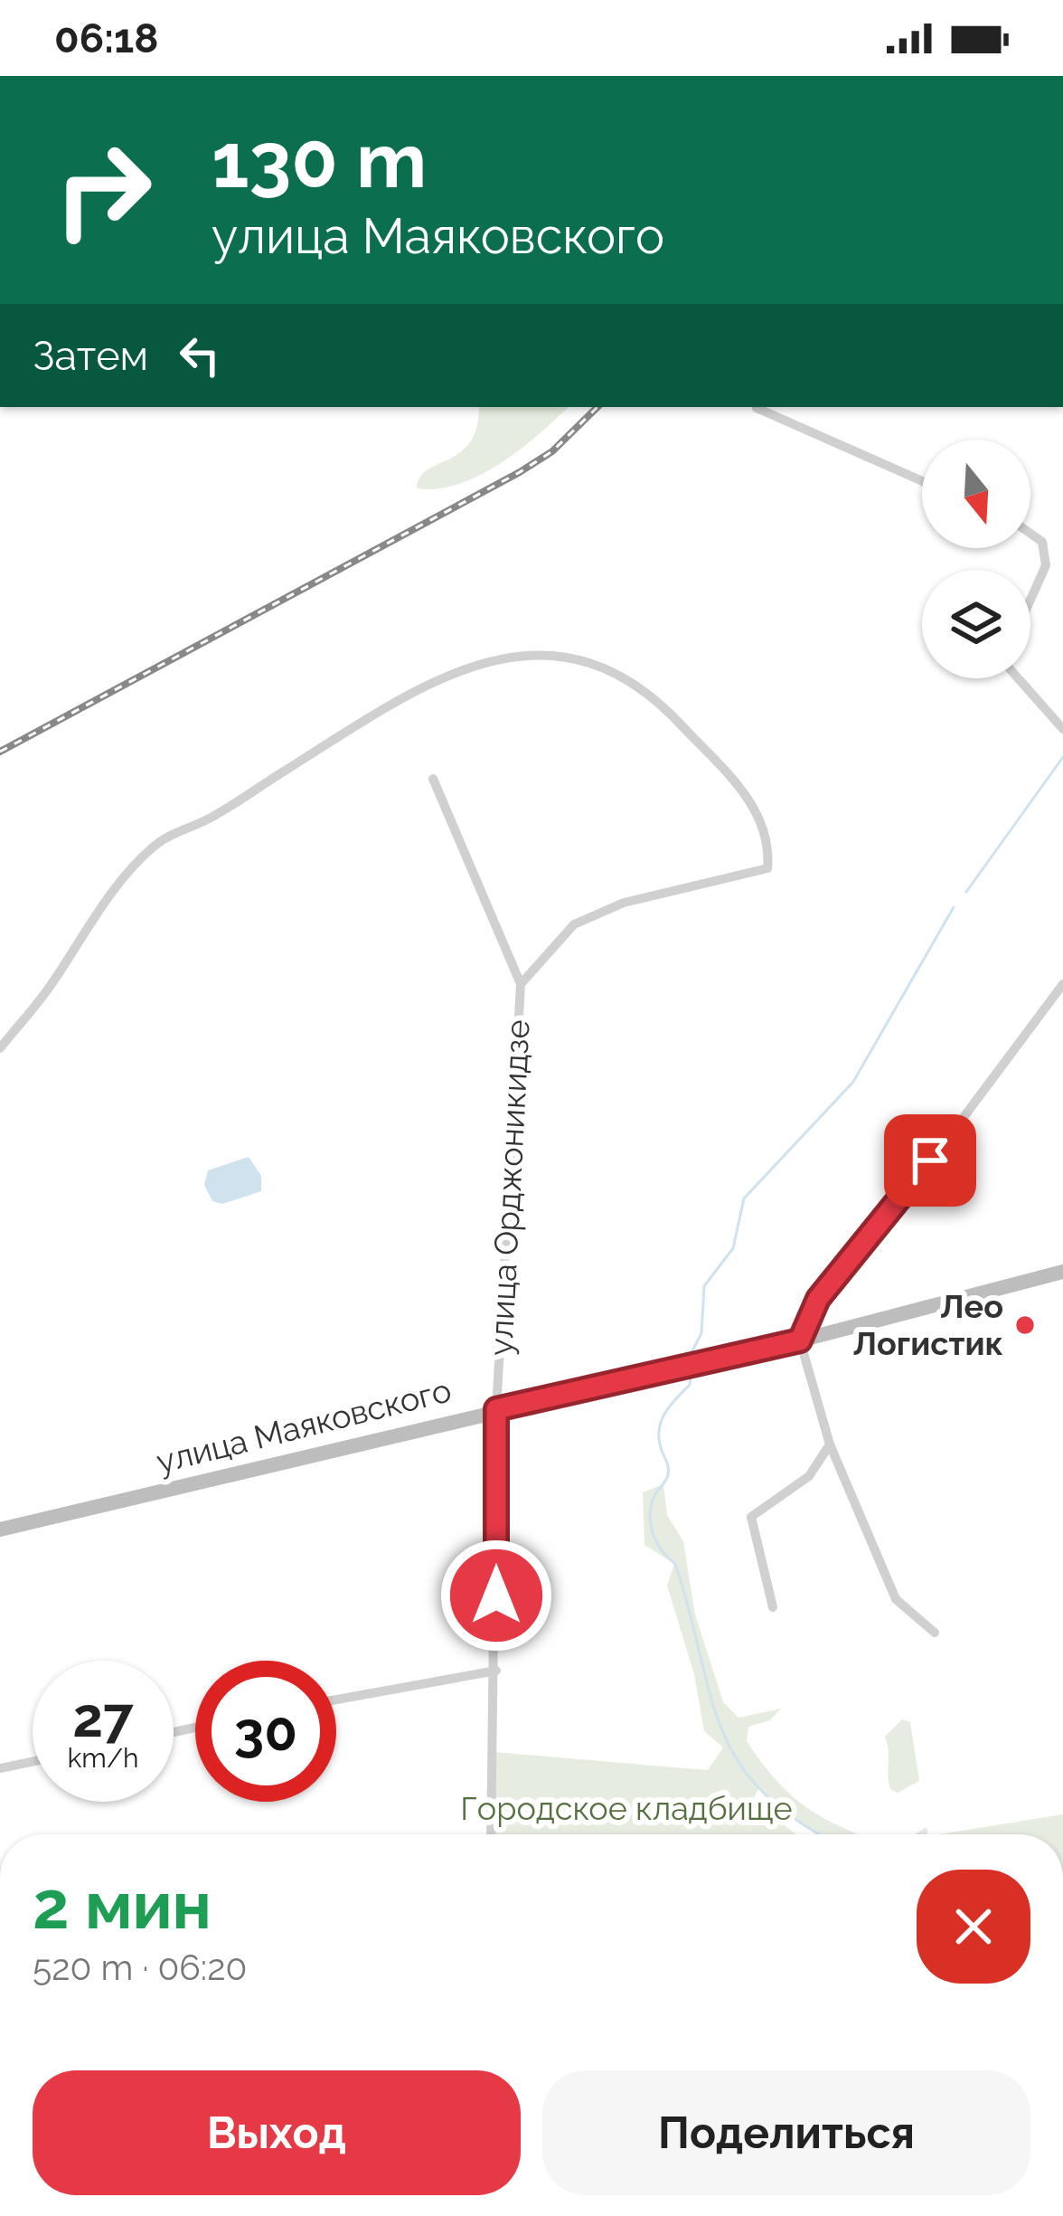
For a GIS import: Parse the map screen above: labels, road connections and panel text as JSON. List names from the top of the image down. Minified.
{"streets":{"street":["улица Орджоникидзе","улица Маяковского"]},"crossings":[["улица Орджоникидзе","улица Маяковского"]],"parks":["Городское кладбище"],"places":["Лео Логистик"],"north":"bottom","page":{"status":"06:18","turn":["130 m","улица Маяковского"],"then":"Затем","speed":"27 km/h","limit":"30","heading":["2 мин","520 m · 06:20"],"buttons":["Выход","Поделиться"]}}
